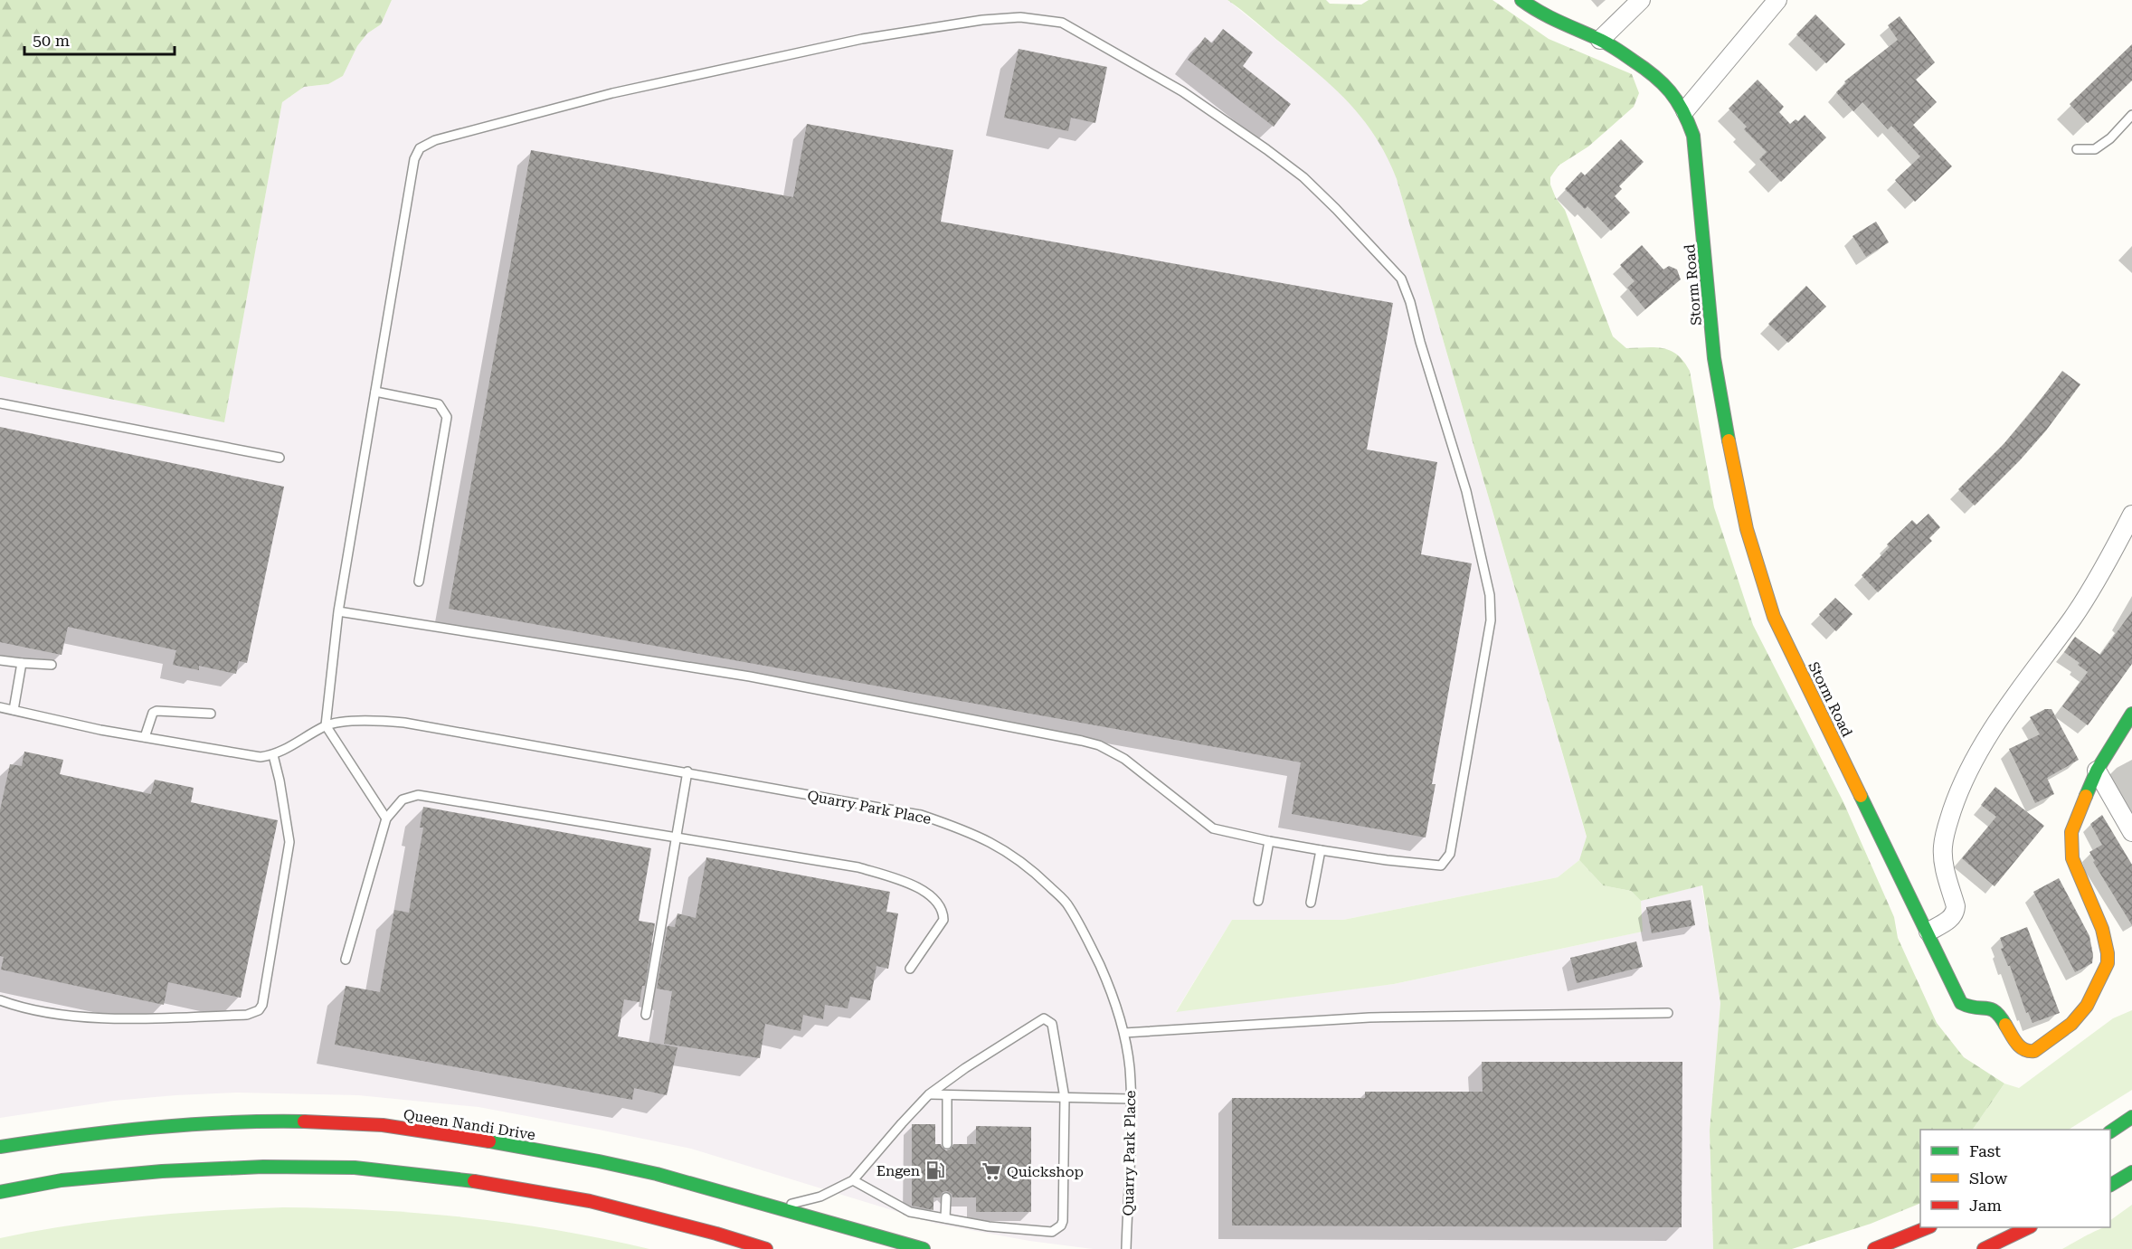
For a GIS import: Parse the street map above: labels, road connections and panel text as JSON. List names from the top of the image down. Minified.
{"streets":{"main road":["Storm Road","Queen Nandi Drive"],"lane":["Quarry Park Place"]},"places":{"fuel station":["Engen"],"supermarket":["Quickshop"]},"legend":["Fast","Slow","Jam"],"scale_bar":"50 m"}
